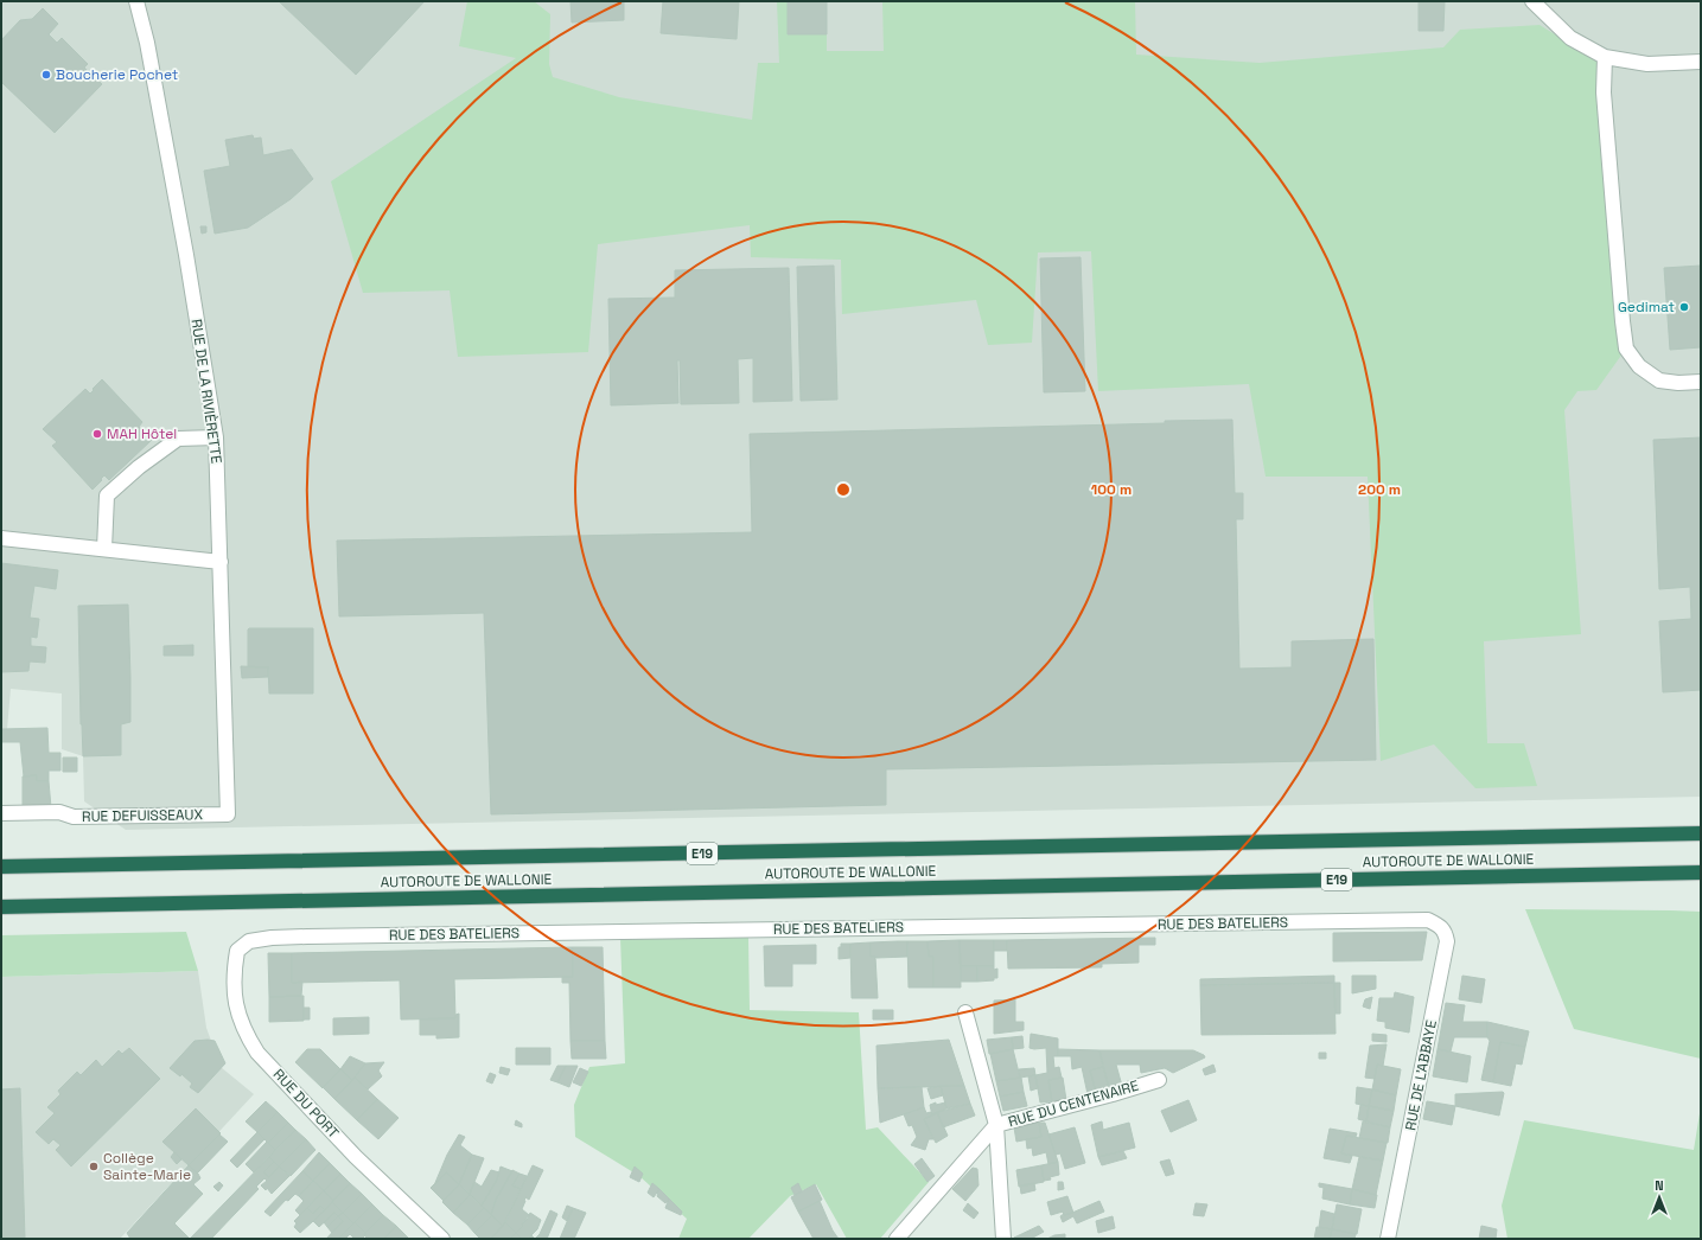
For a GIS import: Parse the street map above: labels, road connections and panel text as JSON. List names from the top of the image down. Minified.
{"streets":{"highway":["E19","AUTOROUTE DE WALLONIE"],"street":["RUE DE LA RIVIÈRETTE","RUE DEFUISSEAUX","RUE DES BATELIERS","RUE DE L'ABBAYE","RUE DU PORT","RUE DU CENTENAIRE"]},"crossings":[["RUE DE LA RIVIÈRETTE","RUE DEFUISSEAUX"],["RUE DES BATELIERS","RUE DE L'ABBAYE"],["RUE DES BATELIERS","RUE DU PORT"]],"places":["Boucherie Pochet","Gedimat","MAH Hôtel","Collège Sainte-Marie"],"north":"top","rings":["100 m","200 m"]}
